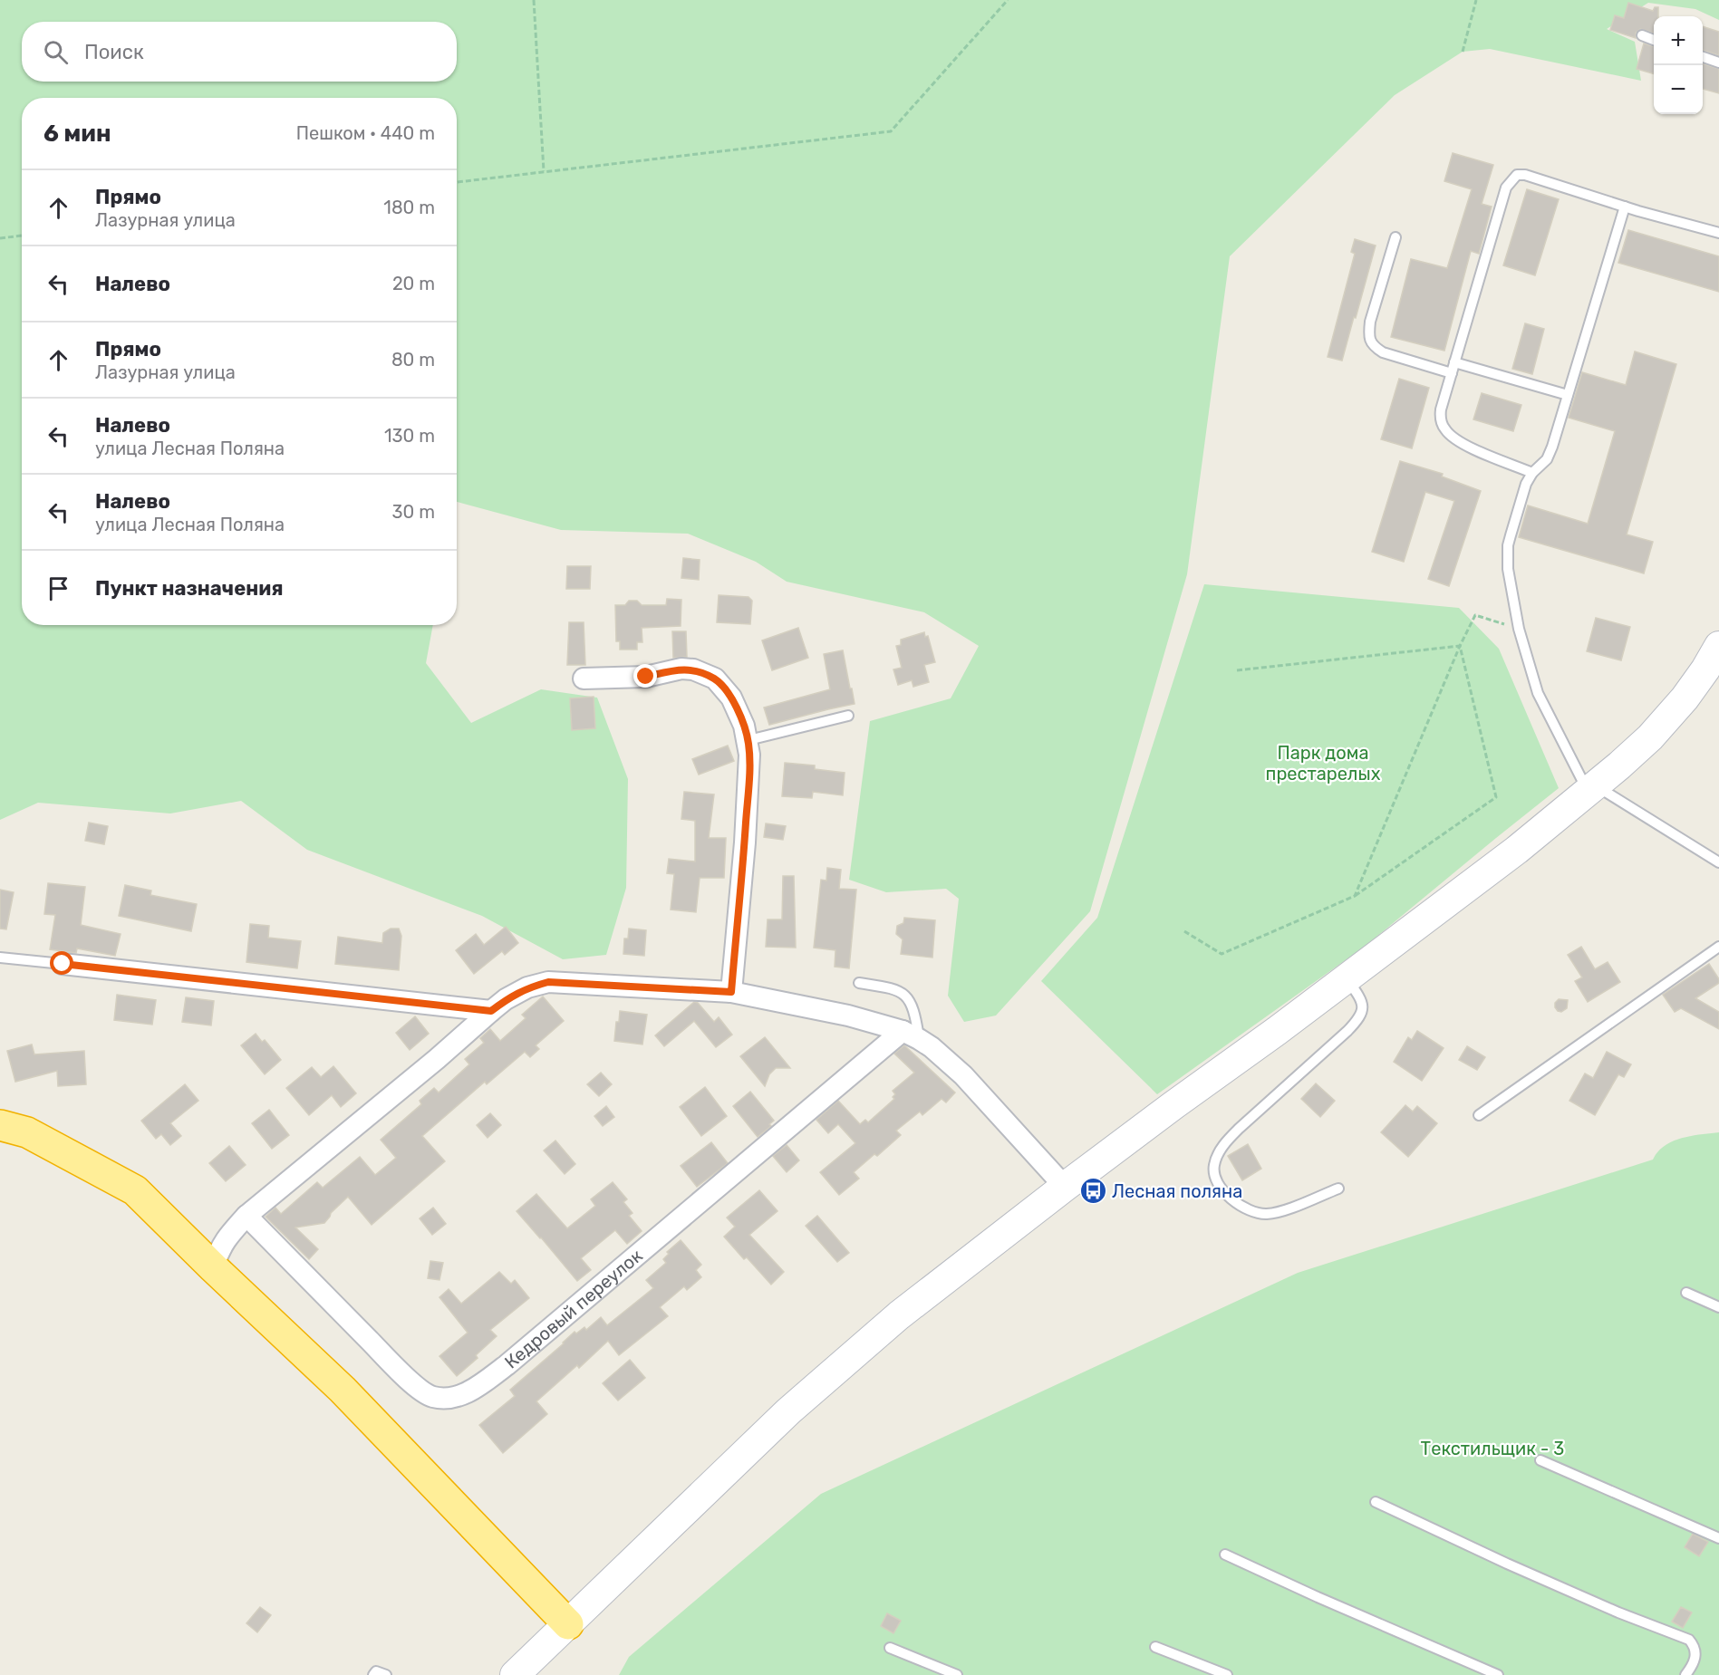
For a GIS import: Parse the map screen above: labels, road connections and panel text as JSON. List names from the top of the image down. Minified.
{"streets":{"street":["Кедровый переулок"]},"parks":["Парк дома престарелых","Текстильщик - 3"],"places":{"bus stop":["Лесная поляна"]},"page":{"map_buttons":["+","−"],"search":"Поиск","heading":["6 мин","Пешком · 440 m"],"list":[["Прямо","Лазурная улица","180 m"],["Налево","20 m"],["Прямо","Лазурная улица","80 m"],["Налево","улица Лесная Поляна","130 m"],["Налево","улица Лесная Поляна","30 m"],"Пункт назначения"]}}
